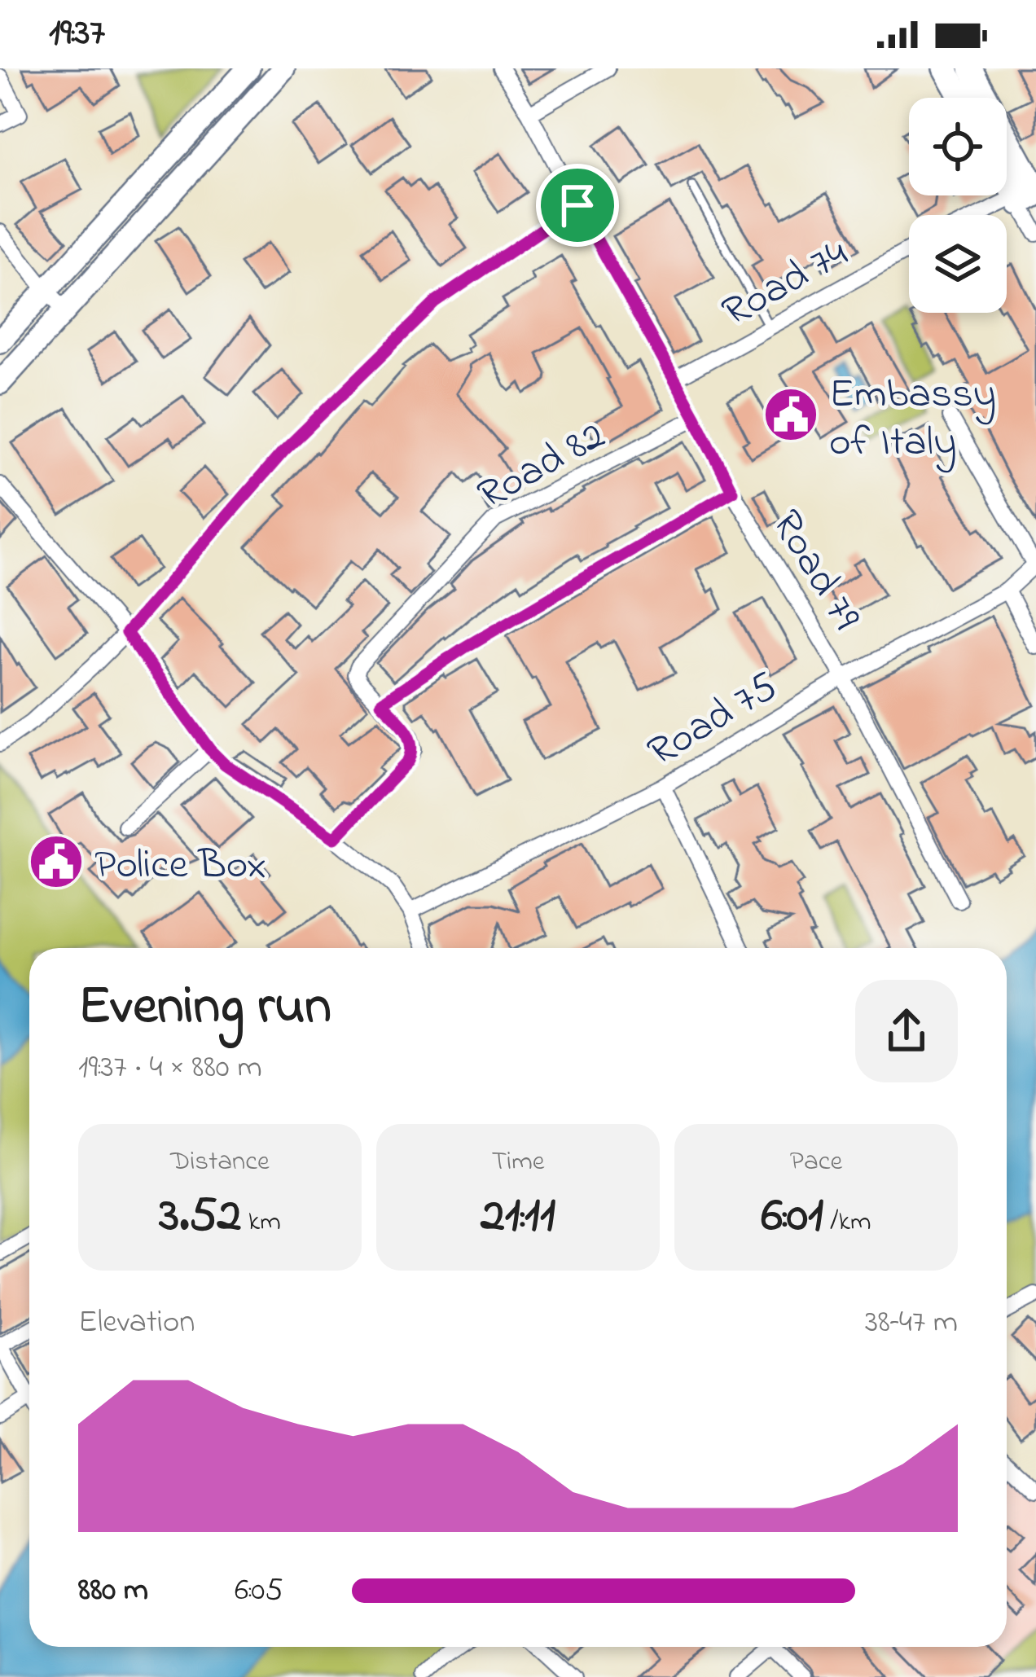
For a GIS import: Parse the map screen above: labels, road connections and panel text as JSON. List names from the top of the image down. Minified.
{"streets":{"street":["Road 74","Road 82","Road 79","Road 75"]},"crossings":[["Road 74","Road 79"],["Road 82","Road 79"],["Road 79","Road 75"]],"places":{"public building":["Embassy of Italy","Police Box"]},"page":{"status":"19:37","heading":["Evening run","19:37 · 4 × 880 m"],"stats":[["Distance","3.52 km"],["Time","21:11"],["Pace","6:01 /km"]],"chart":["Elevation","38–47 m"],"list":[{"name":"880 m","note":"6:05"}]}}
